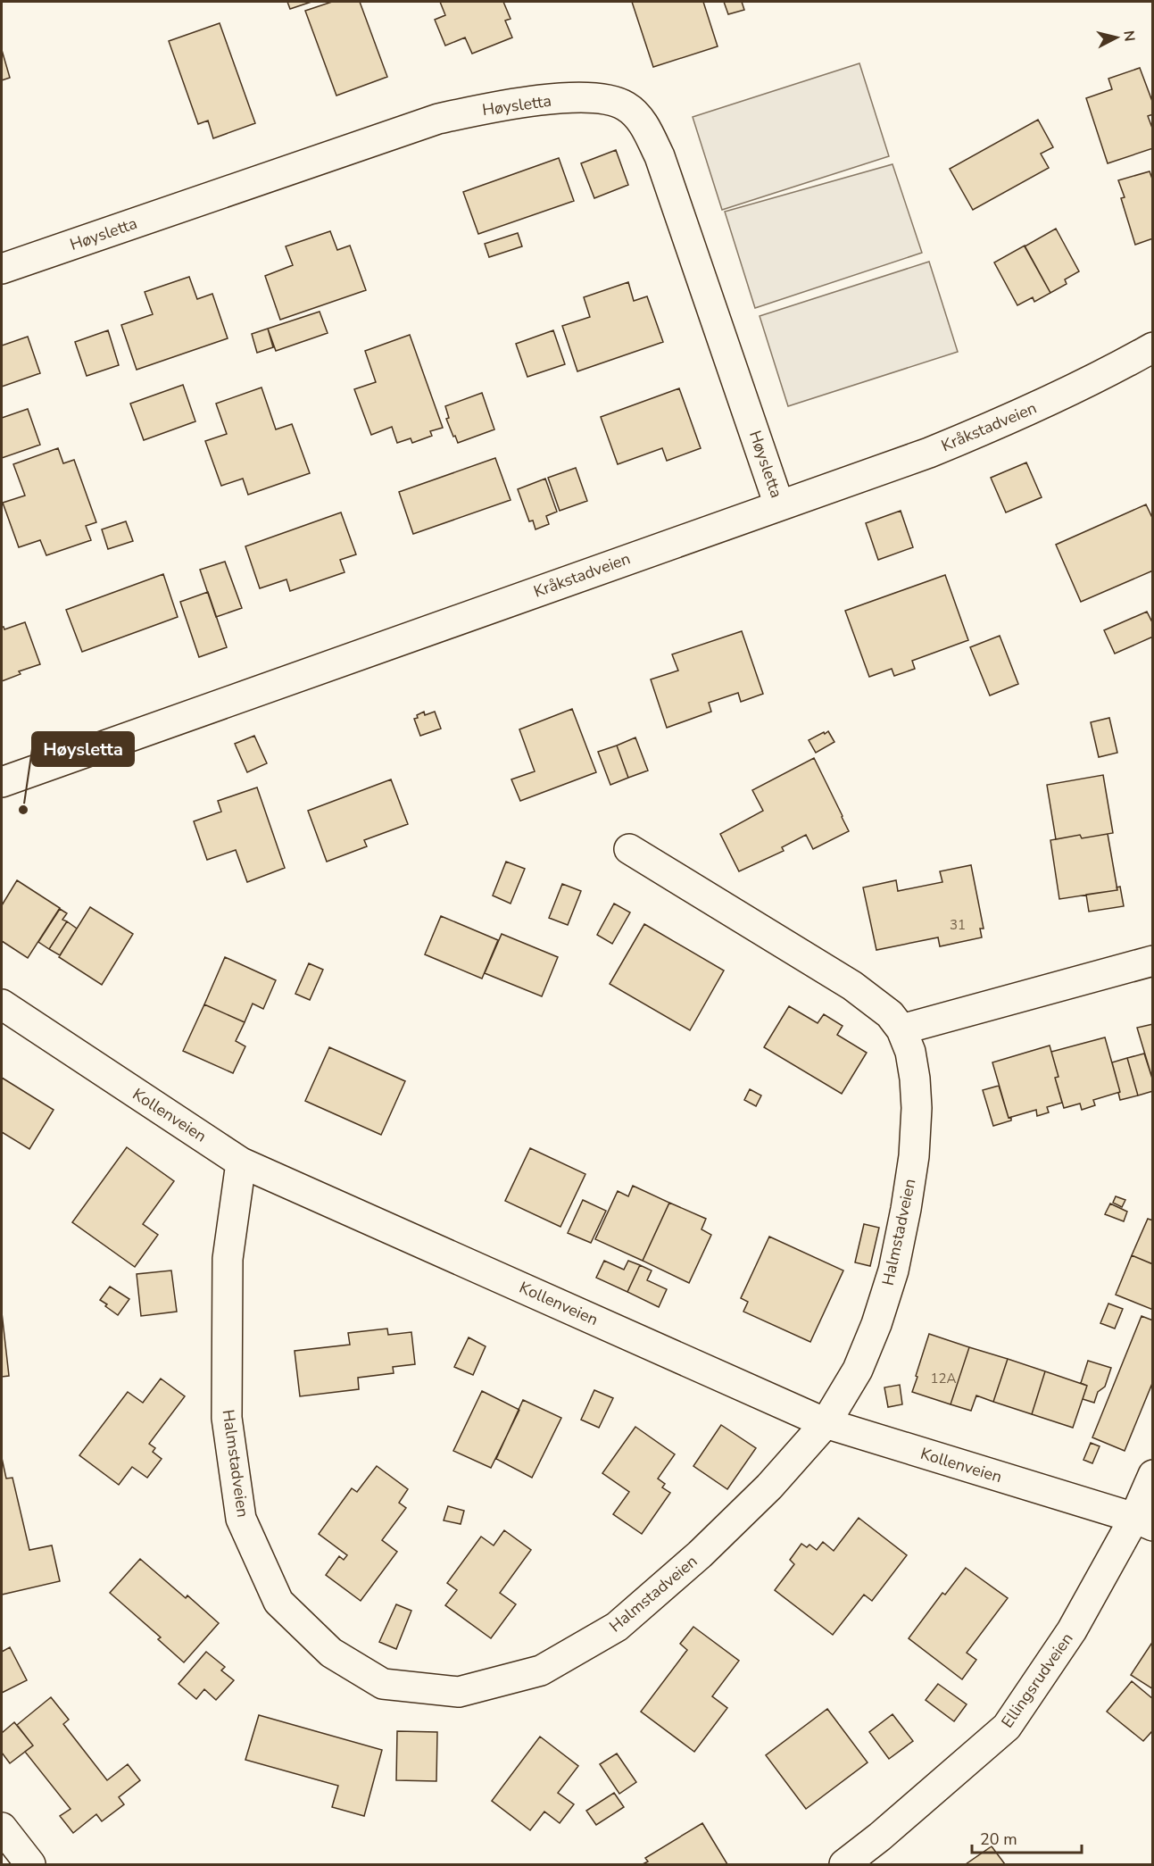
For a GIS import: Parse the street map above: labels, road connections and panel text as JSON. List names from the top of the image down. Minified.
{"streets":{"street":["Høysletta","Kråkstadveien","Kollenveien","Halmstadveien","Ellingsrudveien"]},"crossings":[["Høysletta","Kråkstadveien"],["Kollenveien","Halmstadveien"],["Kollenveien","Ellingsrudveien"]],"places":["Høysletta"],"house_numbers":["31","12A"],"scale_bar":"20 m","north":"right"}
